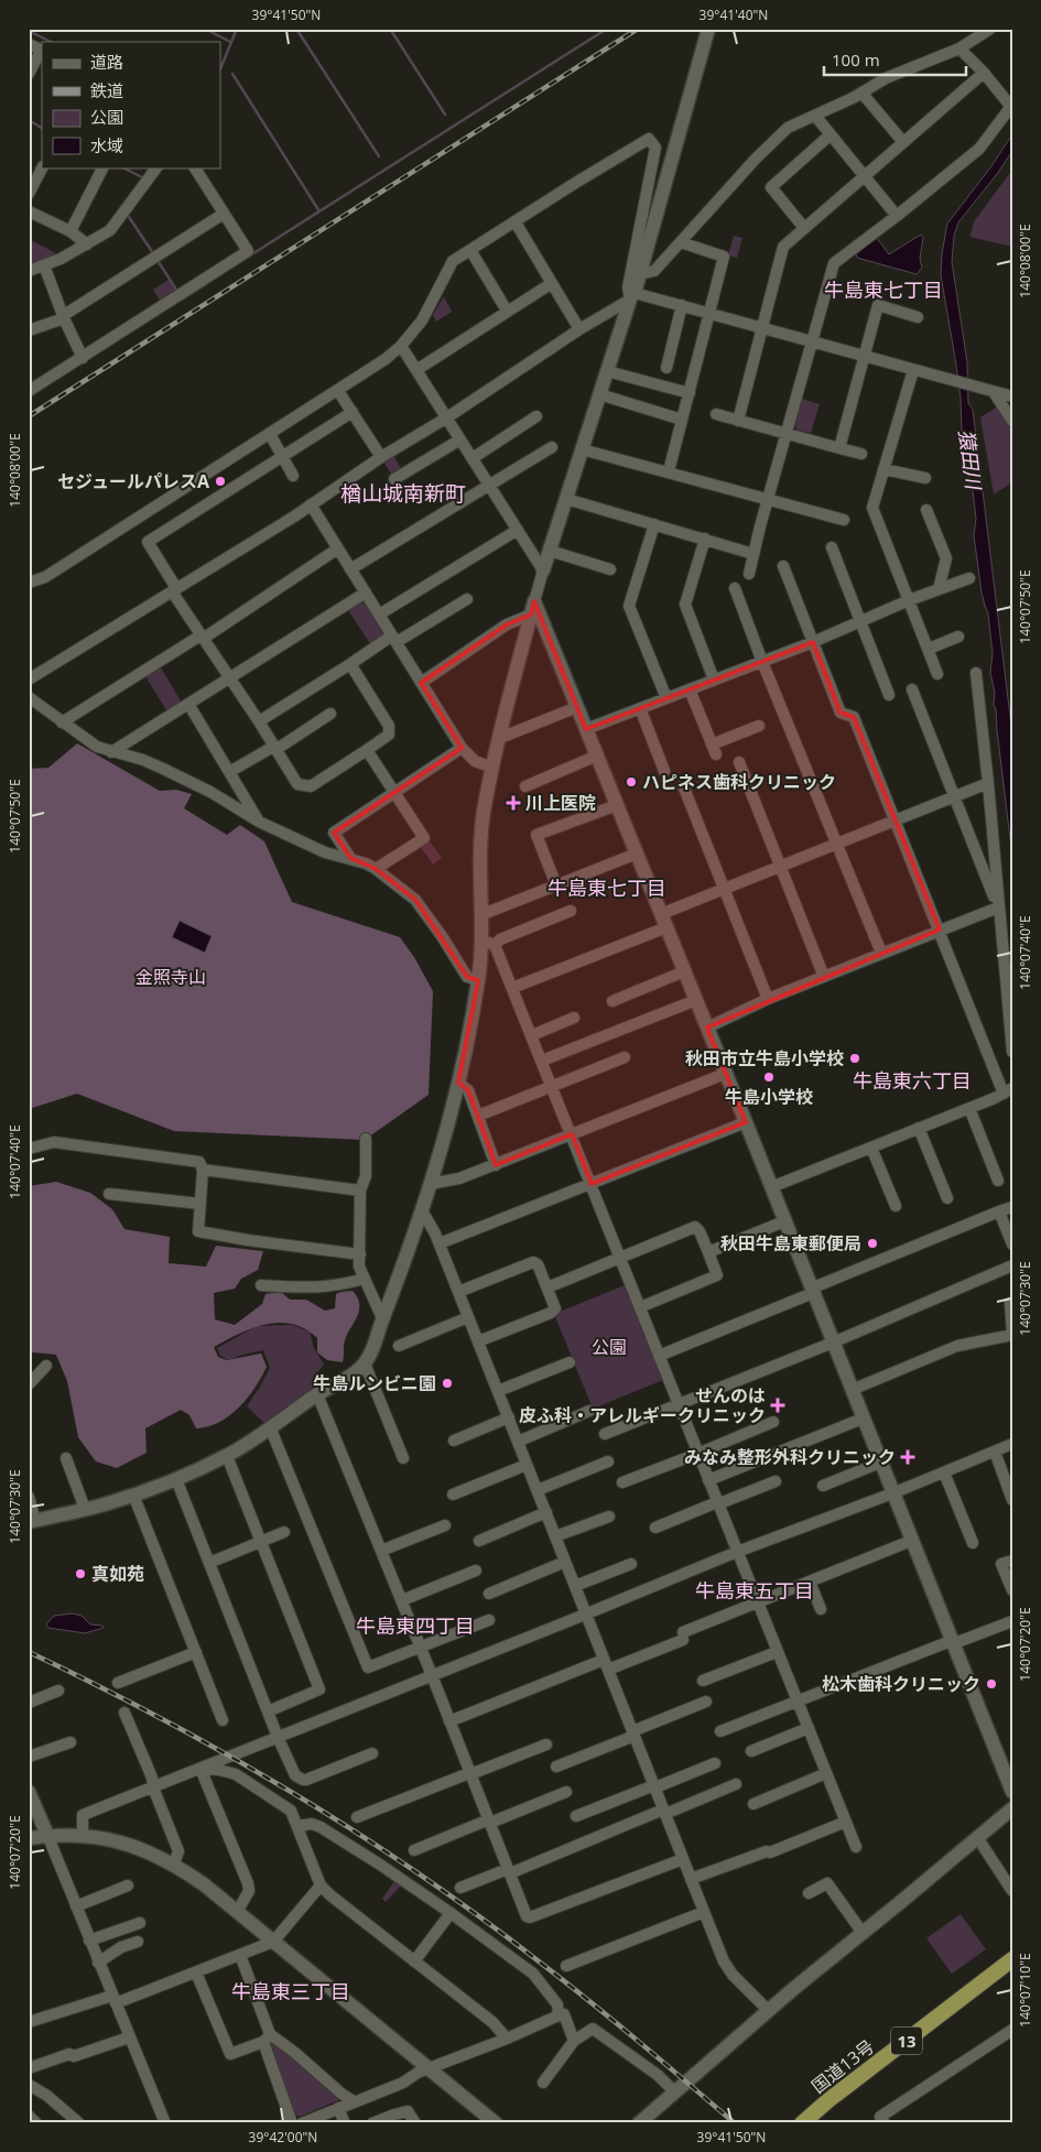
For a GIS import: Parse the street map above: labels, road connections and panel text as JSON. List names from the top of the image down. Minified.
{"streets":{"highway":["13","国道13号"]},"districts":["牛島東七丁目","楢山城南新町","牛島東七丁目","牛島東六丁目","牛島東五丁目","牛島東四丁目","牛島東三丁目"],"water":["猿田川"],"parks":["金照寺山","公園"],"places":{"other":["セジュールパレスA","ハピネス歯科クリニック","秋田市立牛島小学校","牛島小学校","秋田牛島東郵便局","牛島ルンビニ園","真如苑","松木歯科クリニック"],"health":["川上医院","せんのは 皮ふ科・アレルギークリニック","みなみ整形外科クリニック"]},"legend":["道路","鉄道","公園","水域"],"scale_bar":"100 m","coordinates":["39°41'50\"N","39°41'40\"N","140°08'00\"E","140°07'50\"E","140°07'40\"E","140°07'30\"E","140°07'20\"E","140°07'10\"E","39°42'00\"N"]}
